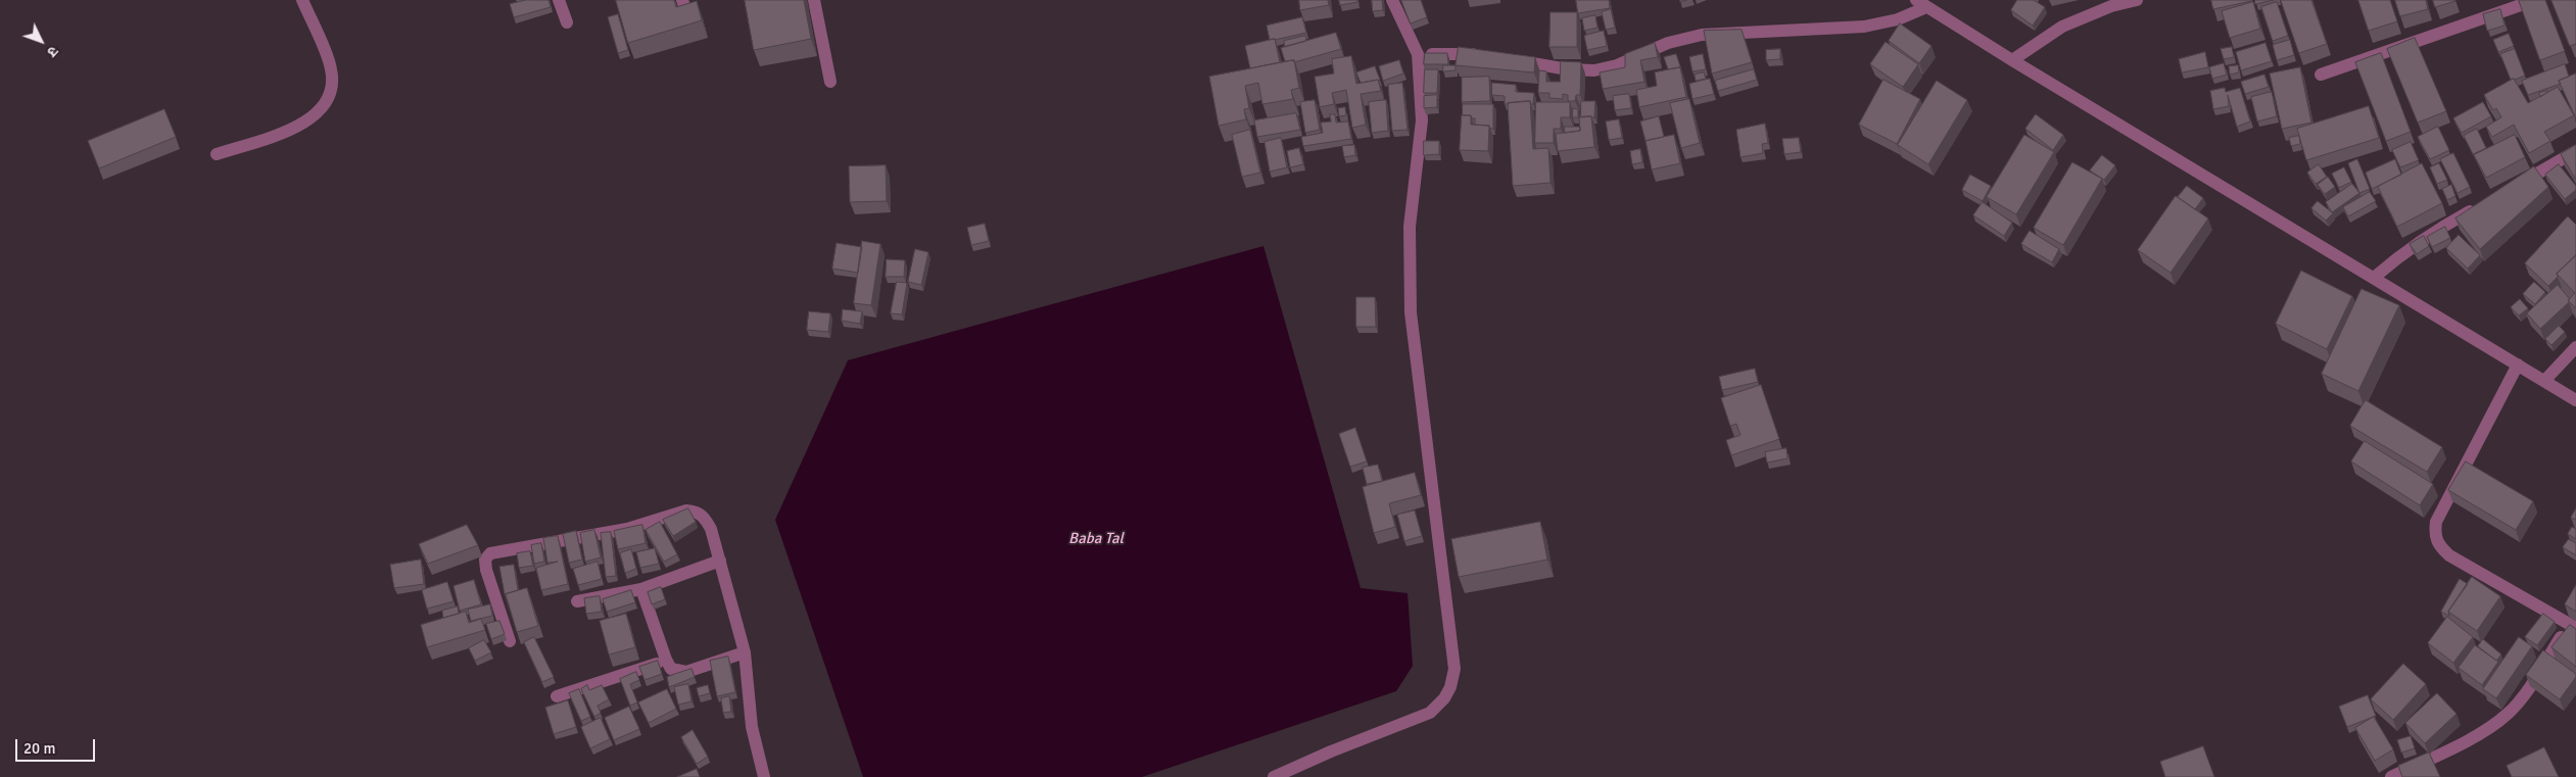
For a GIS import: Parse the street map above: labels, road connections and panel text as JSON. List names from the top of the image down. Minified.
{"water":["Baba Tal"],"scale_bar":"20 m","north":"bottom right"}
